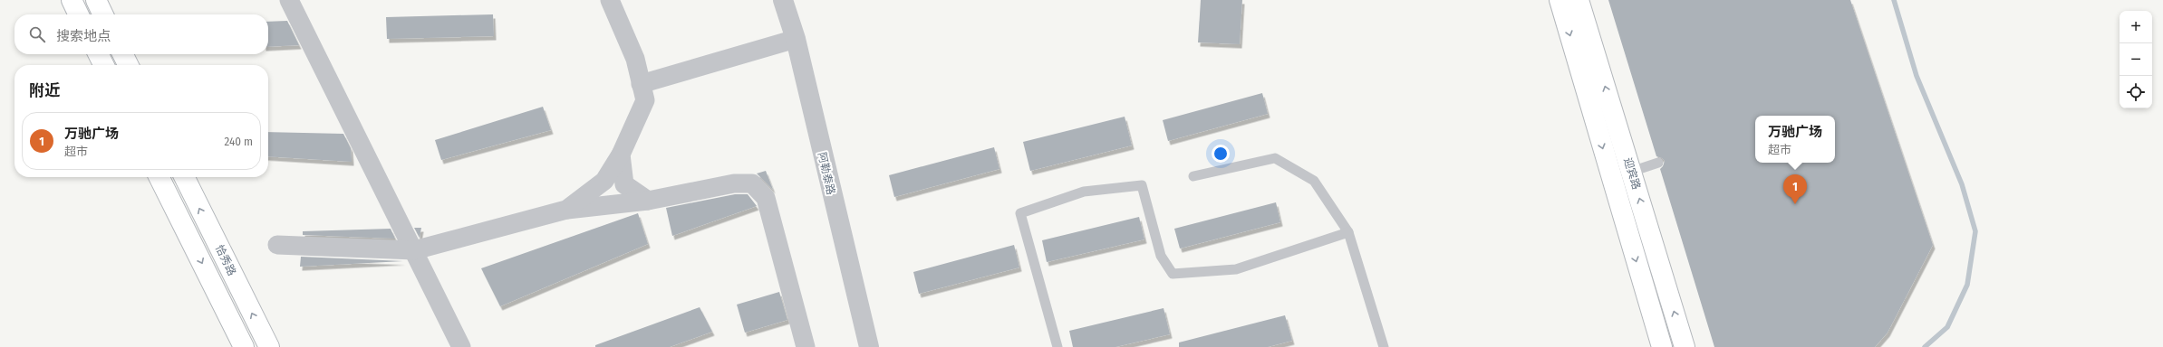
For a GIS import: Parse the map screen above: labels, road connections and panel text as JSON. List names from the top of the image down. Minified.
{"streets":{"main road":["迎宾路","恰秀路"],"street":["阿勒泰路"]},"page":{"map_buttons":["+","−"],"search":"搜索地点","heading":"附近","list":[{"mark":"1","name":"万驰广场","note":"超市","value":"240 m"}],"popup":["万驰广场","超市"],"pins":"1"}}
